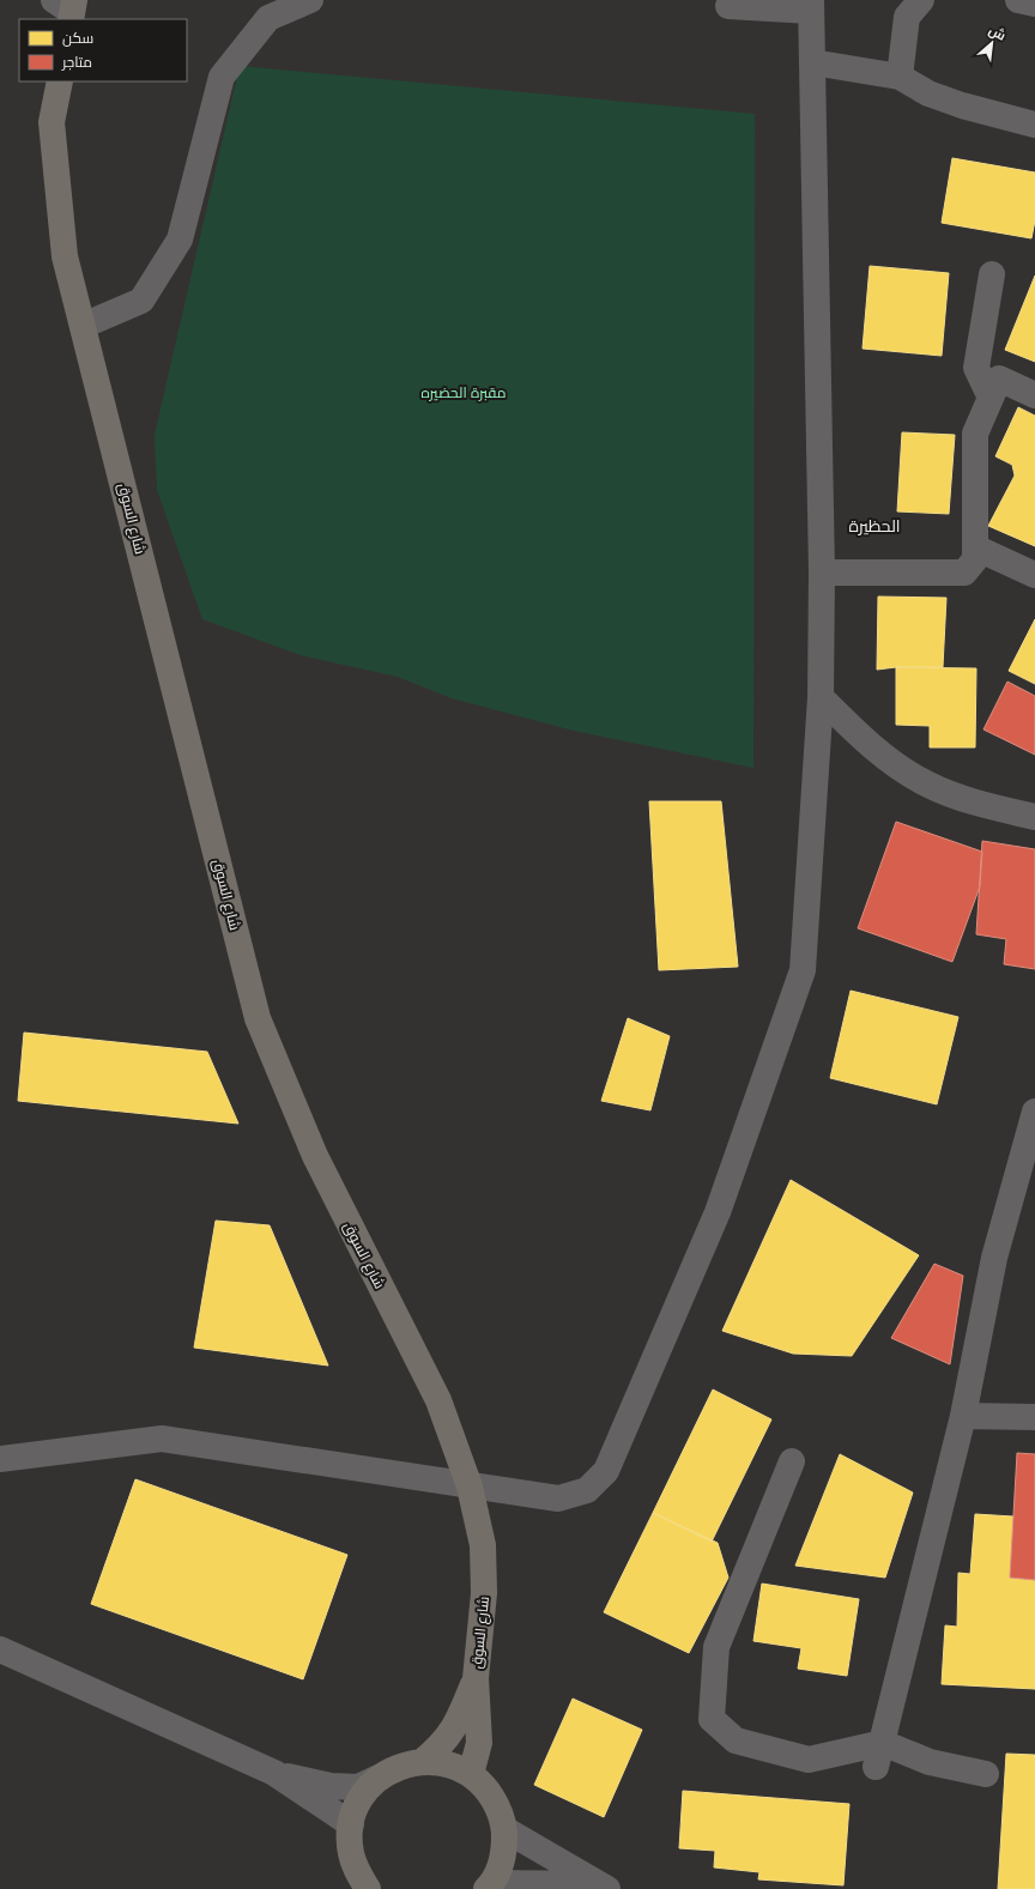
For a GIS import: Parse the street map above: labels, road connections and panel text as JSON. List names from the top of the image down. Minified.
{"streets":{"main road":["شارع السوق"]},"districts":["الحظيرة"],"parks":["مقبرة الحضيره"],"legend":["سكن","متاجر"],"north":"top right"}
